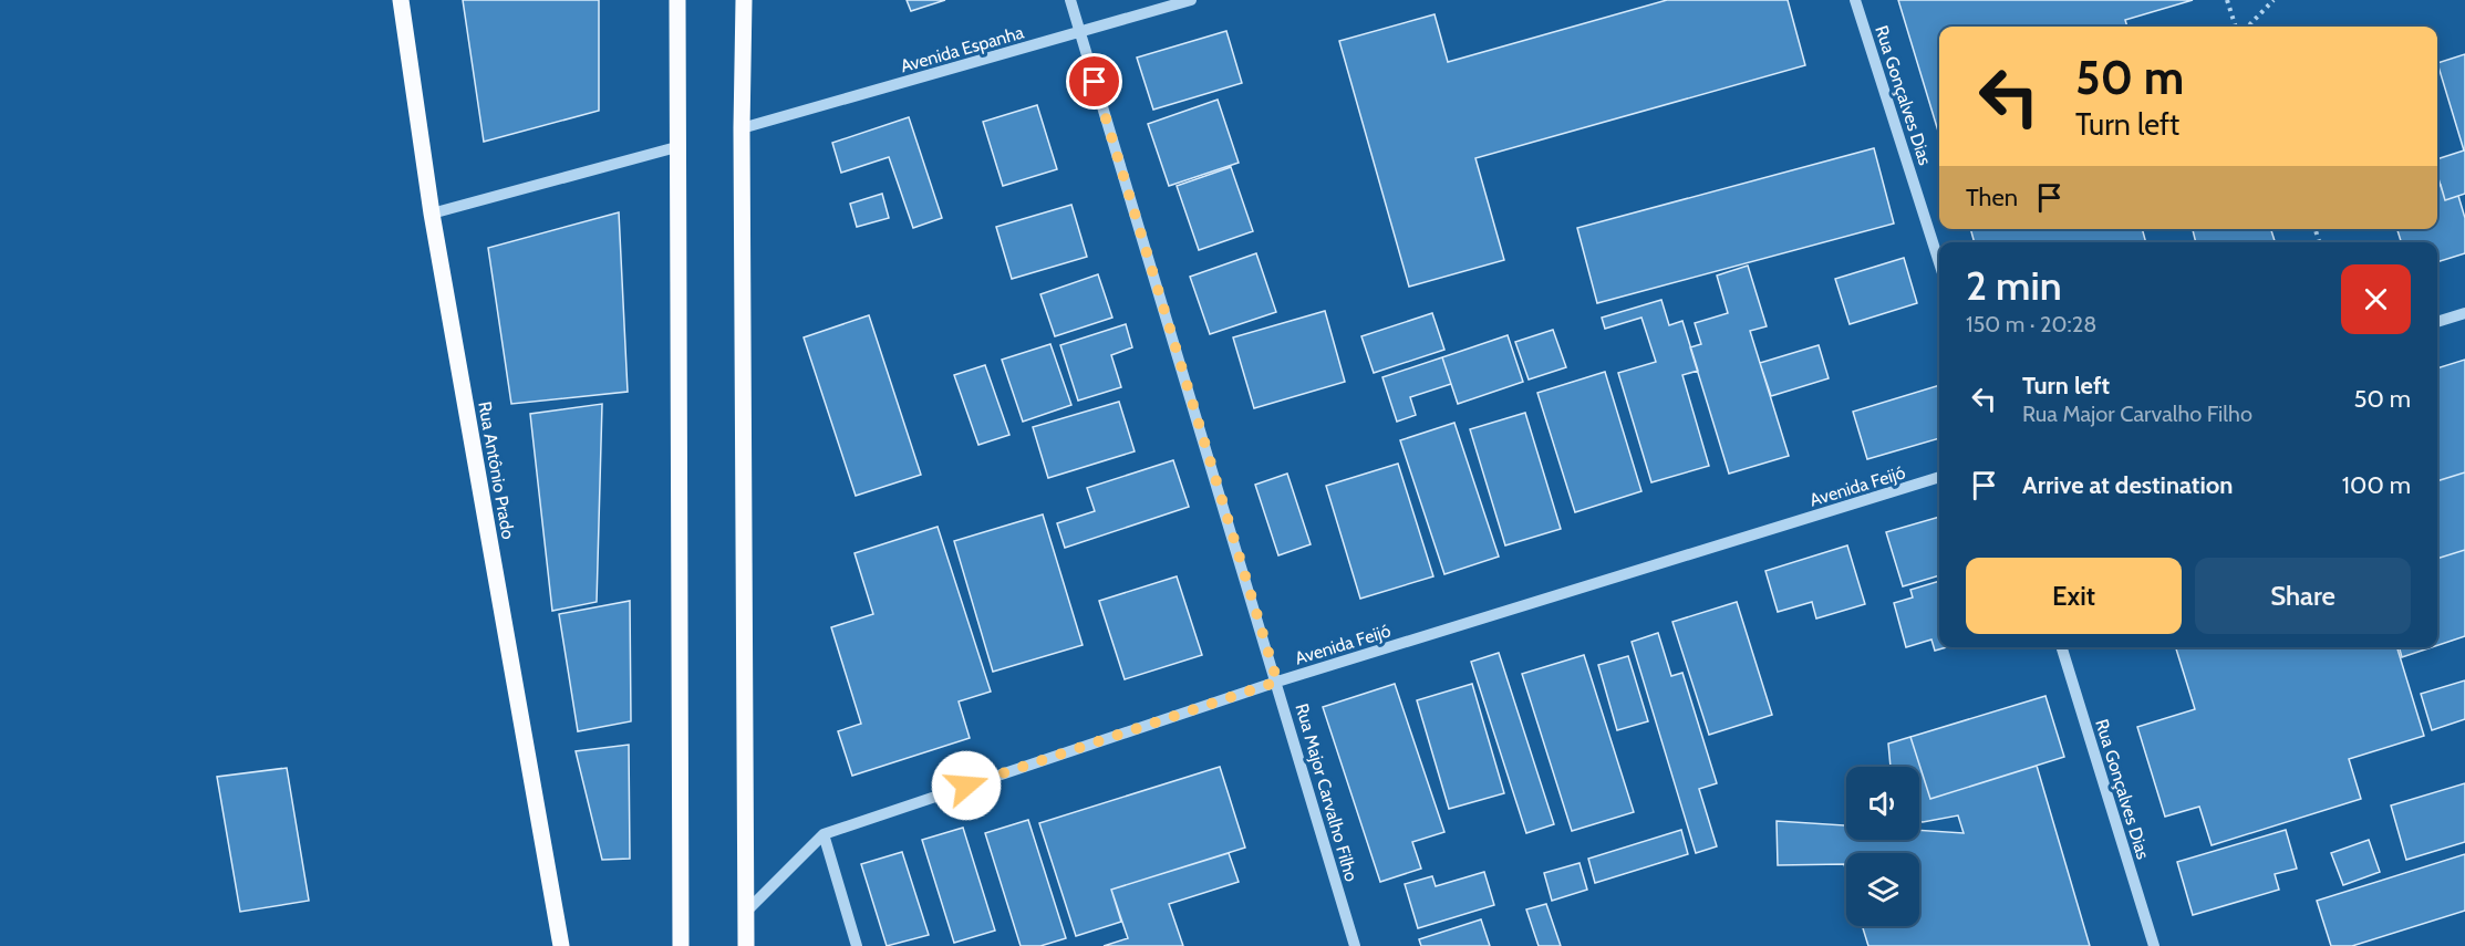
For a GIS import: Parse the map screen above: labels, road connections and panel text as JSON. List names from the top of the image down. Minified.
{"streets":{"main road":["Rua Antônio Prado"],"street":["Avenida Espanha","Rua Gonçalves Dias","Avenida Feijó","Rua Major Carvalho Filho"]},"crossings":[["Avenida Espanha","Rua Major Carvalho Filho"],["Avenida Feijó","Rua Major Carvalho Filho"]],"page":{"turn":["50 m","Turn left"],"then":"Then","heading":["2 min","150 m · 20:28"],"list":[{"name":"Turn left","note":"Rua Major Carvalho Filho","value":"50 m"},{"name":"Arrive at destination","value":"100 m"}],"buttons":["Exit","Share"]}}
